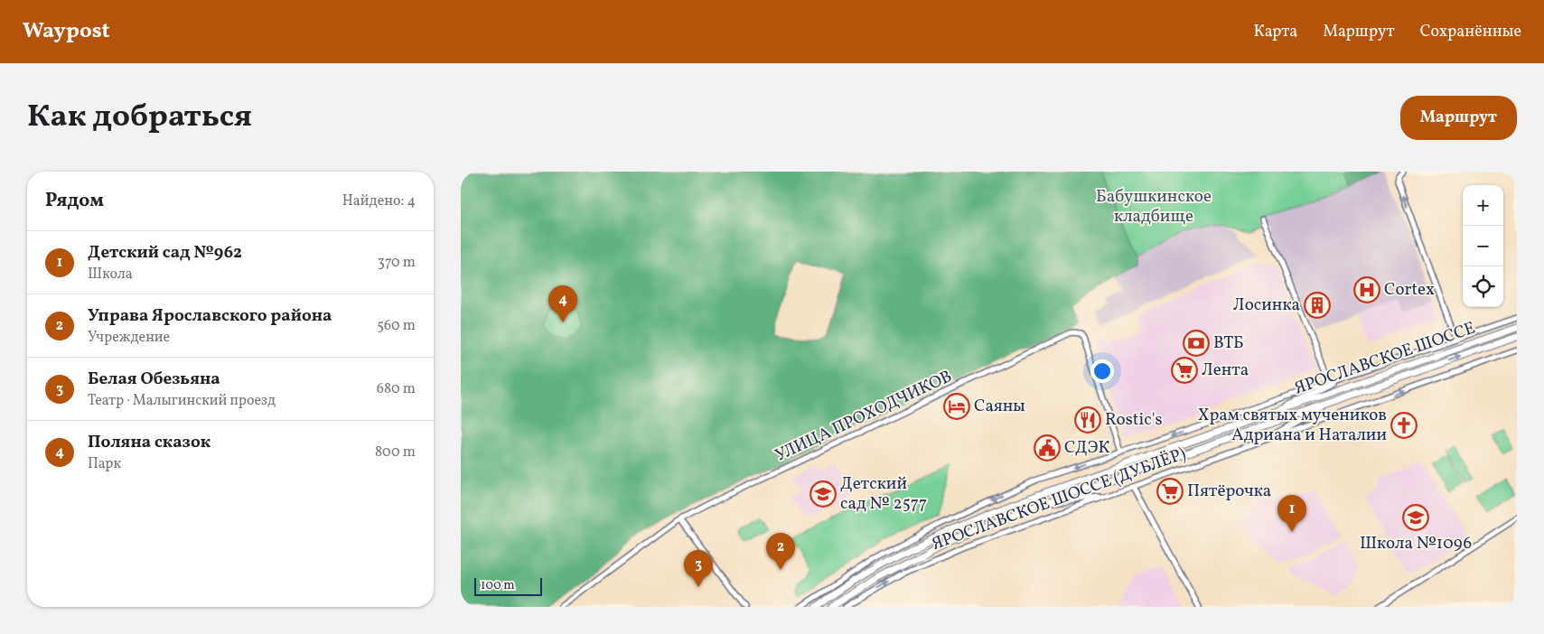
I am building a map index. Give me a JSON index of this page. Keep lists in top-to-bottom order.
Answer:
{
  "streets": {
    "main road": ["ЯРОСЛАВСКОЕ ШОССЕ"],
    "street": ["УЛИЦА ПРОХОДЧИКОВ", "ЯРОСЛАВСКОЕ ШОССЕ (ДУБЛЁР)"]
  },
  "crossings": [
    ["УЛИЦА ПРОХОДЧИКОВ", "ЯРОСЛАВСКОЕ ШОССЕ (ДУБЛЁР)"]
  ],
  "parks": ["Бабушкинское кладбище"],
  "places": {
    "hospital": ["Cortex"],
    "building": ["Лосинка"],
    "bank": ["ВТБ"],
    "supermarket": ["Лента", "Пятёрочка"],
    "hotel": ["Саяны"],
    "restaurant": ["Rostic's"],
    "church": ["Храм святых мучеников Адриана и Наталии"],
    "public building": ["СДЭК"],
    "school or university": ["Детский сад № 2577", "Школа №1096"]
  },
  "scale_bar": "100 m",
  "page": {
    "header": "Waypost",
    "nav": ["Карта", "Маршрут", "Сохранённые"],
    "title": "Как добраться",
    "buttons": "Маршрут",
    "heading": ["Рядом", "Найдено: 4"],
    "map_buttons": ["+", "−"],
    "list": [
      {
        "mark": "1",
        "name": "Детский сад №962",
        "note": "Школа",
        "value": "370 m"
      },
      {
        "mark": "2",
        "name": "Управа Ярославского района",
        "note": "Учреждение",
        "value": "560 m"
      },
      {
        "mark": "3",
        "name": "Белая Обезьяна",
        "note": "Театр · Малыгинский проезд",
        "value": "680 m"
      },
      {
        "mark": "4",
        "name": "Поляна сказок",
        "note": "Парк",
        "value": "800 m"
      }
    ],
    "pins": [
      "4",
      "1",
      "2",
      "3"
    ],
    "scale": "100 m"
  }
}
